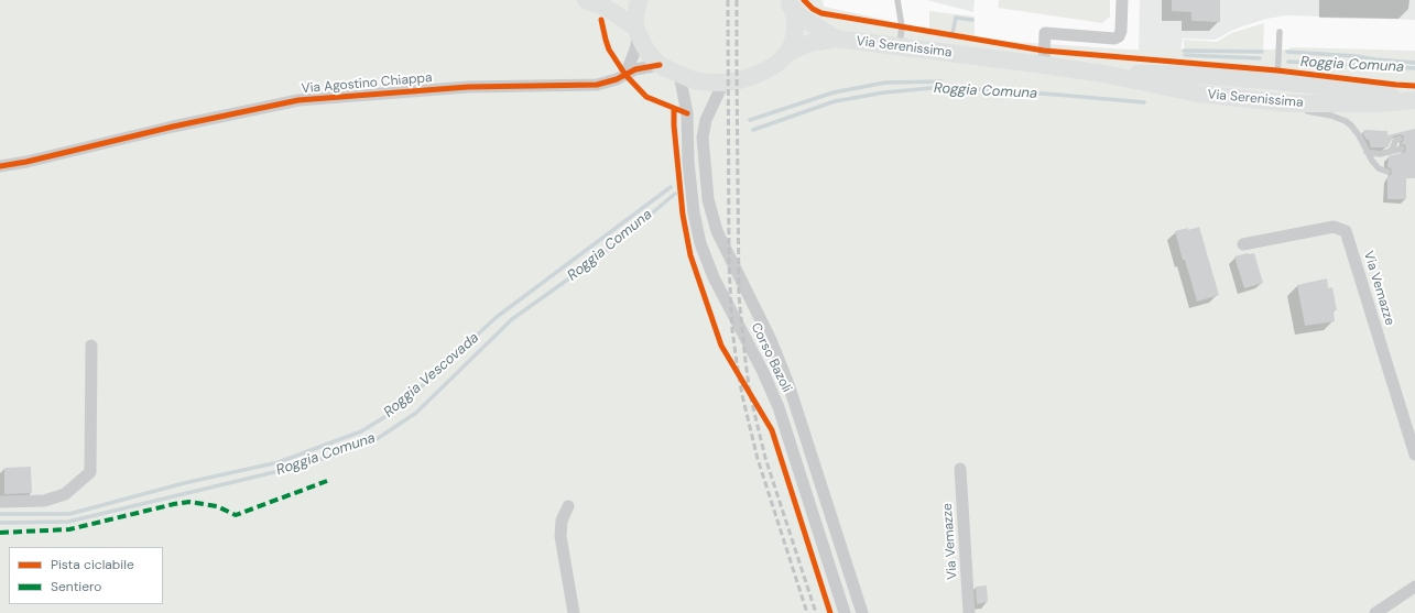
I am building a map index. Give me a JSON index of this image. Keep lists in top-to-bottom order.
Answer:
{
  "streets": {
    "main road": ["Via Serenissima"],
    "street": ["Via Agostino Chiappa", "Via Vemazze", "Corso Bazoli"]
  },
  "crossings": [
    ["Via Serenissima", "Via Agostino Chiappa"],
    ["Via Serenissima", "Corso Bazoli"]
  ],
  "water": ["Roggia Comuna", "Roggia Vescovada"],
  "legend": ["Pista ciclabile", "Sentiero"]
}
